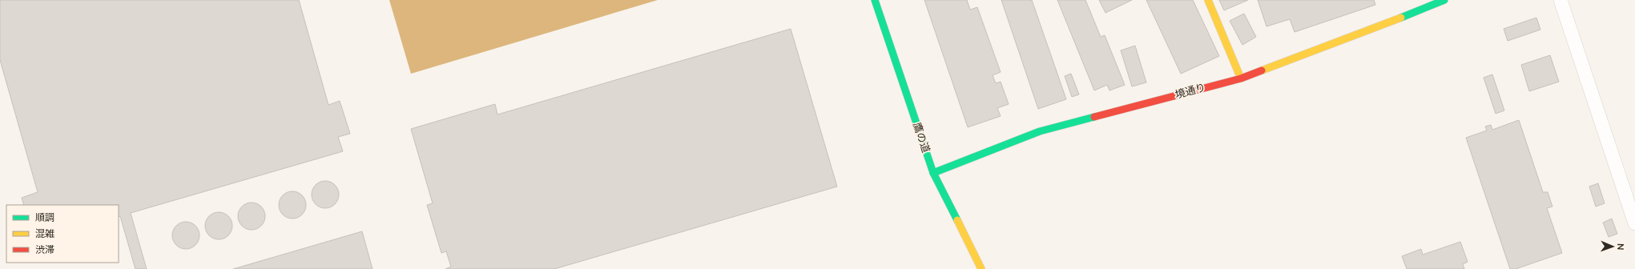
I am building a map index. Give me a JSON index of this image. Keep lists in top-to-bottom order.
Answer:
{
  "streets": {
    "street": ["境通り", "鷹の道"]
  },
  "crossings": [
    ["境通り", "鷹の道"]
  ],
  "legend": ["順調", "混雑", "渋滞"],
  "north": "right"
}
